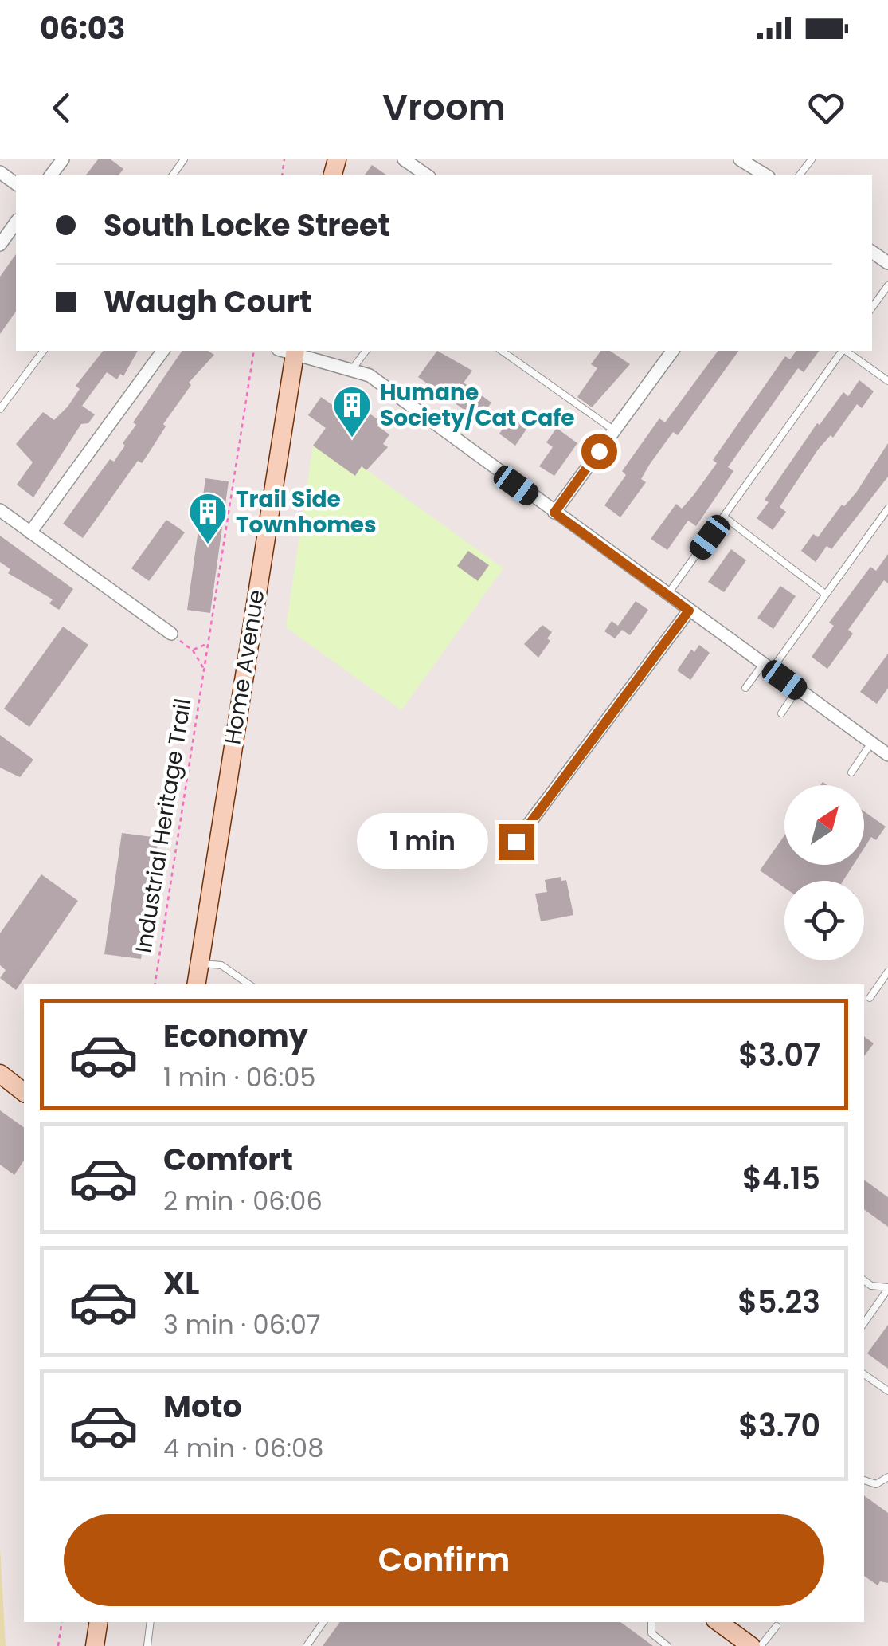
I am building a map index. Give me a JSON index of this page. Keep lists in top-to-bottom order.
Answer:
{
  "streets": {
    "main road": ["Home Avenue"],
    "path": ["Industrial Heritage Trail"]
  },
  "places": {
    "building": ["Humane Society/Cat Cafe", "Trail Side Townhomes"]
  },
  "north": "top right",
  "page": {
    "status": "06:03",
    "header": "Vroom",
    "banner": ["South Locke Street", "Waugh Court"],
    "bubble": "1 min",
    "list": [
      {
        "name": "Economy",
        "note": "1 min · 06:05",
        "value": "$3.07"
      },
      {
        "name": "Comfort",
        "note": "2 min · 06:06",
        "value": "$4.15"
      },
      {
        "name": "XL",
        "note": "3 min · 06:07",
        "value": "$5.23"
      },
      {
        "name": "Moto",
        "note": "4 min · 06:08",
        "value": "$3.70"
      }
    ],
    "buttons": "Confirm"
  }
}
